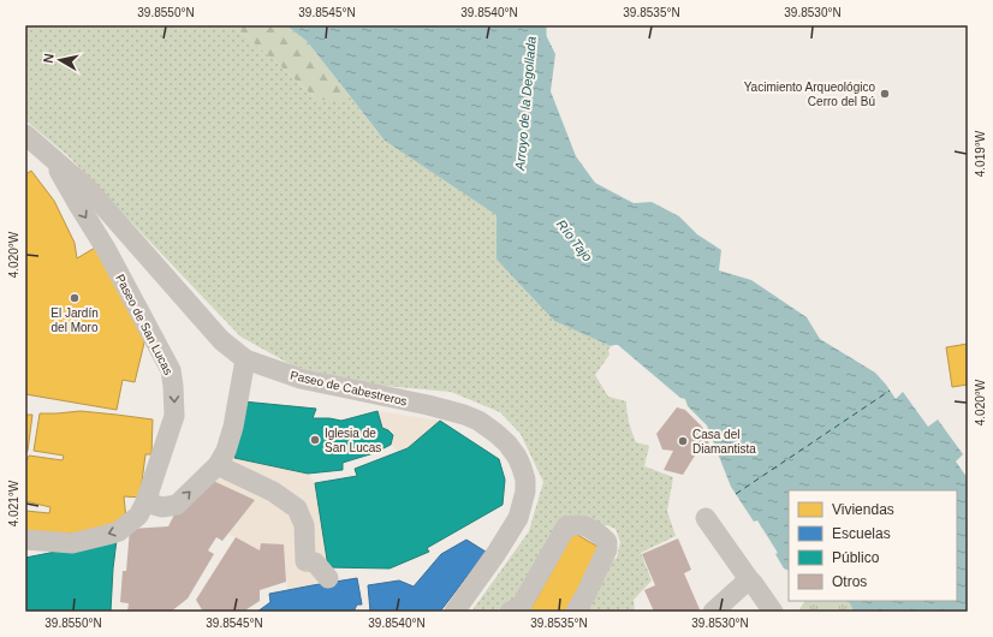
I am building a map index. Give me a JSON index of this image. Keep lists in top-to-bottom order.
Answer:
{
  "streets": {
    "street": ["Paseo de San Lucas", "Paseo de Cabestreros"]
  },
  "crossings": [
    ["Paseo de San Lucas", "Paseo de Cabestreros"]
  ],
  "water": ["Arroyo de la Degollada", "Río Tajo"],
  "places": [
    "Yacimiento Arqueológico Cerro del Bú",
    "El Jardín del Moro",
    "Iglesia de San Lucas",
    "Casa del Diamantista"
  ],
  "legend": [
    "Viviendas",
    "Escuelas",
    "Público",
    "Otros"
  ],
  "north": "left",
  "coordinates": [
    "39.8550°N",
    "39.8545°N",
    "39.8540°N",
    "39.8535°N",
    "39.8530°N",
    "4.019°W",
    "4.020°W",
    "4.021°W"
  ]
}
